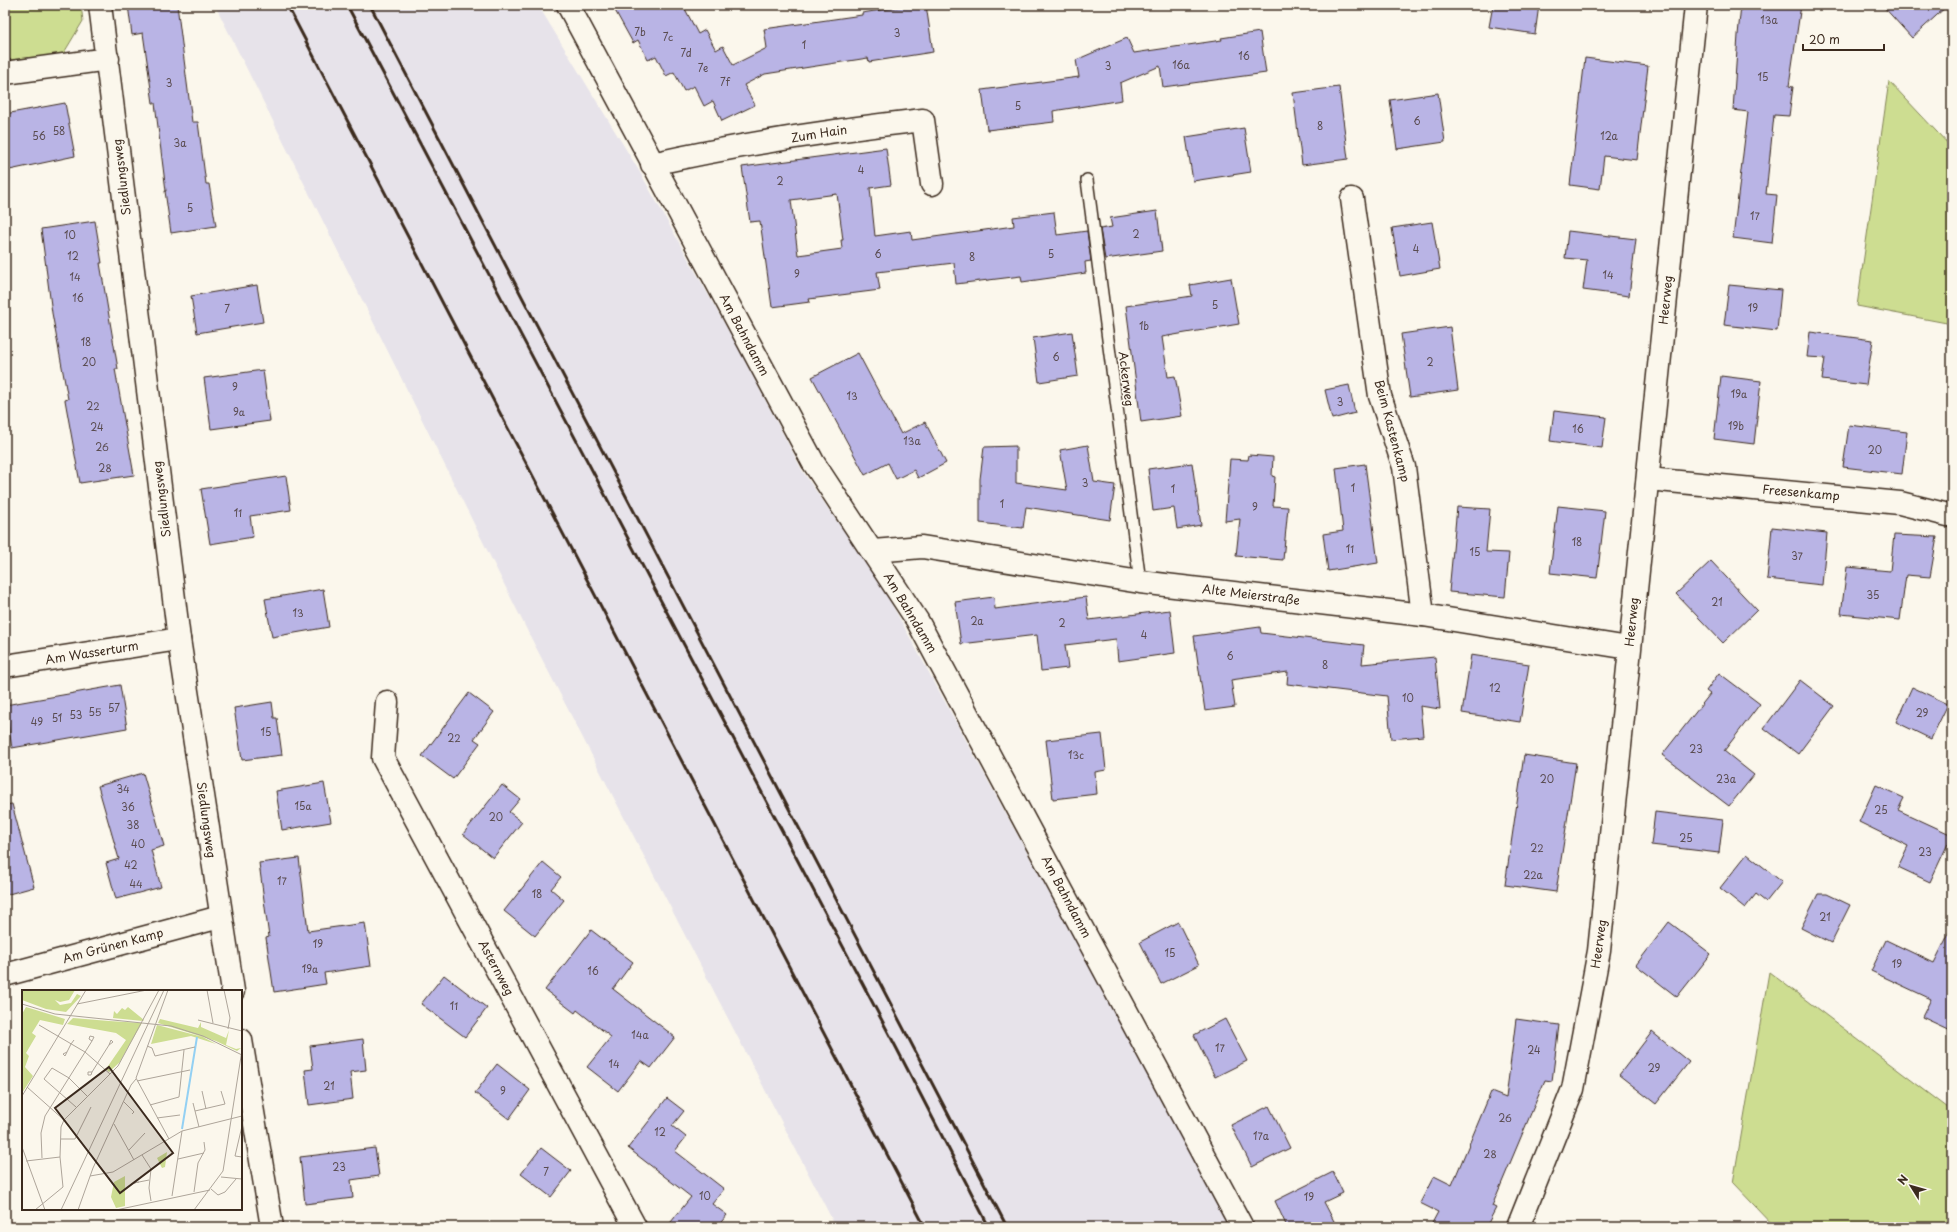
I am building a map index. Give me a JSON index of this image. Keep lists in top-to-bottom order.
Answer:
{
  "streets": {
    "street": [
      "Zum Hain",
      "Siedlungsweg",
      "Heerweg",
      "Am Bahndamm",
      "Beim Kastenkamp",
      "Freesenkamp",
      "Alte Meierstraße",
      "Am Wasserturm",
      "Am Grünen Kamp",
      "Asternweg"
    ],
    "lane": ["Ackerweg"]
  },
  "crossings": [
    ["Zum Hain", "Am Bahndamm"],
    ["Siedlungsweg", "Am Wasserturm"],
    ["Siedlungsweg", "Am Grünen Kamp"],
    ["Heerweg", "Freesenkamp"],
    ["Heerweg", "Alte Meierstraße"],
    ["Am Bahndamm", "Alte Meierstraße"],
    ["Ackerweg", "Alte Meierstraße"],
    ["Beim Kastenkamp", "Alte Meierstraße"]
  ],
  "house_numbers": [
    "13a",
    "7b",
    "3",
    "7c",
    "1",
    "7d",
    "16",
    "16a",
    "3",
    "7e",
    "15",
    "7f",
    "3",
    "5",
    "6",
    "8",
    "58",
    "56",
    "12a",
    "3a",
    "4",
    "2",
    "5",
    "17",
    "2",
    "10",
    "4",
    "6",
    "5",
    "12",
    "8",
    "9",
    "14",
    "14",
    "16",
    "5",
    "19",
    "7",
    "1b",
    "18",
    "6",
    "20",
    "2",
    "9",
    "19a",
    "13",
    "3",
    "22",
    "9a",
    "19b",
    "24",
    "16",
    "13a",
    "26",
    "20",
    "28",
    "3",
    "1",
    "1",
    "1",
    "9",
    "11",
    "18",
    "11",
    "15",
    "37",
    "35",
    "21",
    "13",
    "2a",
    "2",
    "4",
    "6",
    "8",
    "12",
    "10",
    "57",
    "55",
    "29",
    "53",
    "51",
    "49",
    "15",
    "22",
    "23",
    "13c",
    "20",
    "23a",
    "34",
    "15a",
    "36",
    "25",
    "20",
    "38",
    "25",
    "40",
    "22",
    "23",
    "42",
    "22a",
    "17",
    "44",
    "18",
    "21",
    "19",
    "15",
    "19",
    "19a",
    "16",
    "11",
    "14a",
    "17",
    "24",
    "14",
    "29",
    "21",
    "9",
    "26",
    "12",
    "17a",
    "28",
    "23",
    "7",
    "10",
    "19"
  ],
  "scale_bar": "20 m",
  "north": "top left"
}
